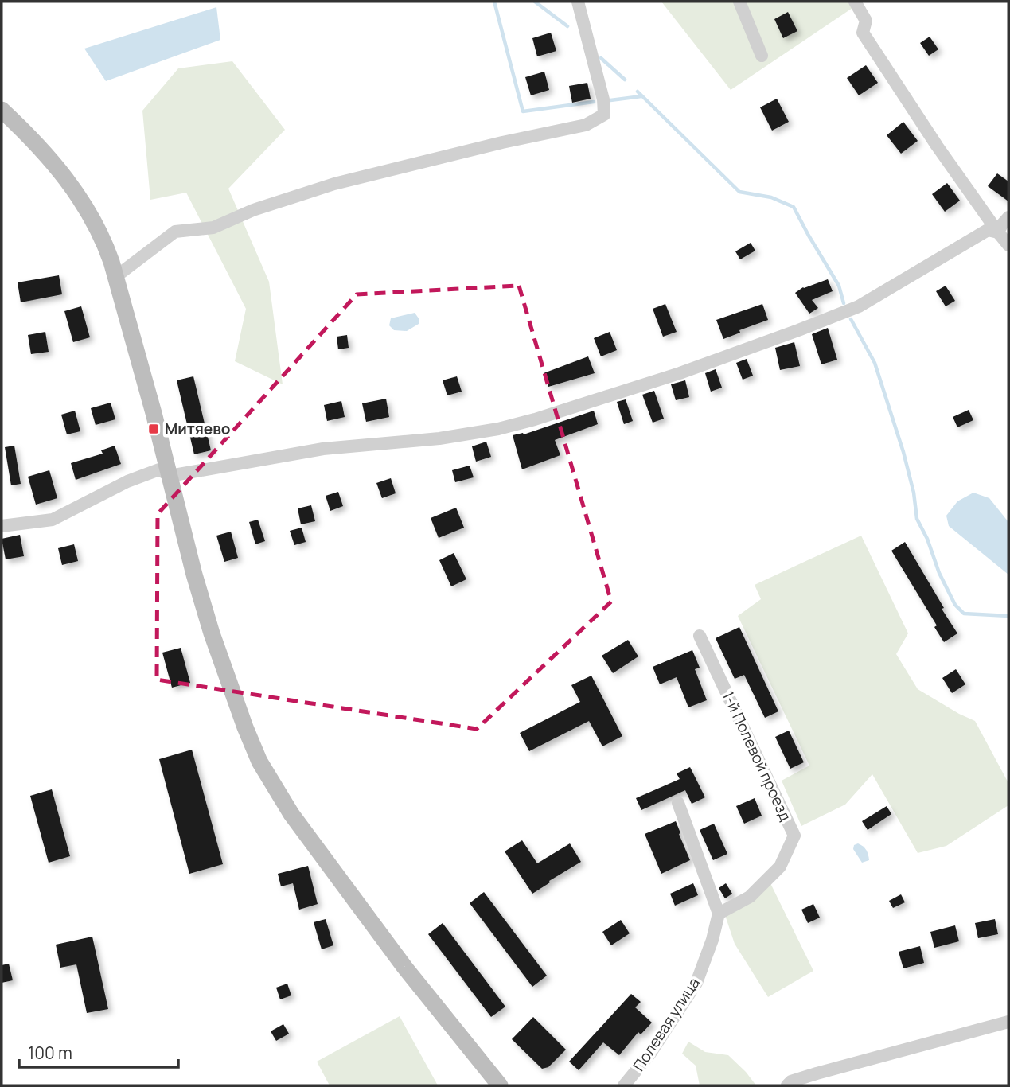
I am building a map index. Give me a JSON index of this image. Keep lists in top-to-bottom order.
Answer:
{
  "streets": {
    "street": ["1-й Полевой проезд", "Полевая улица"]
  },
  "crossings": [
    ["1-й Полевой проезд", "Полевая улица"]
  ],
  "places": {
    "transit": ["Митяево"]
  },
  "scale_bar": "100 m"
}
